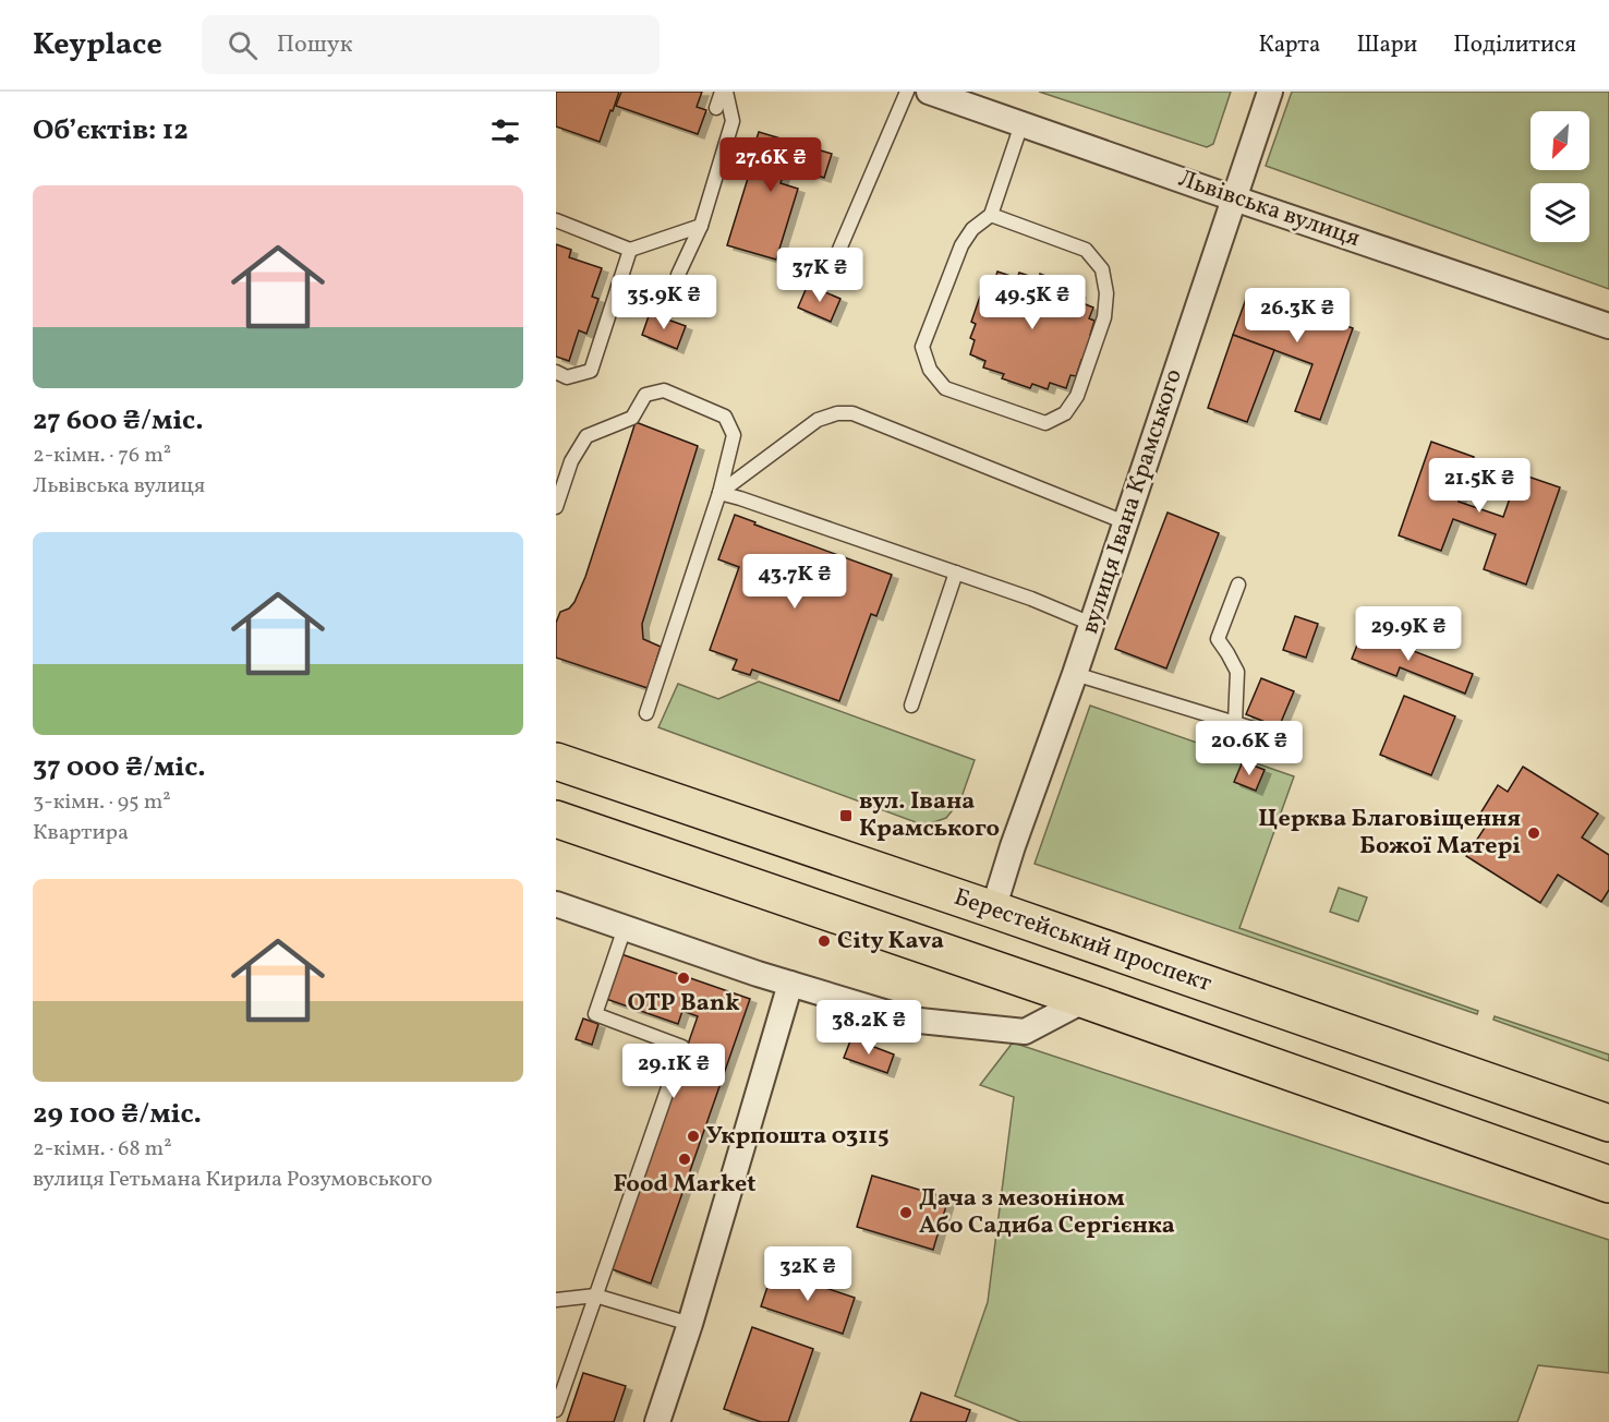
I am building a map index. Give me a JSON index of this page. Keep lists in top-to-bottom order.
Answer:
{
  "streets": {
    "main road": ["Берестейський проспект"],
    "street": ["Львівська вулиця", "вулиця Івана Крамського"]
  },
  "crossings": [
    ["Львівська вулиця", "вулиця Івана Крамського"],
    ["вулиця Івана Крамського", "Берестейський проспект"]
  ],
  "places": {
    "transit": ["вул. Івана Крамського"],
    "other": [
      "Церква Благовіщення Божої Матері",
      "City Kava",
      "OTP Bank",
      "Укрпошта 03115",
      "Food Market",
      "Дача з мезоніном Або Садиба Сергієнка"
    ]
  },
  "north": "bottom left",
  "page": {
    "header": "Keyplace",
    "search": "Пошук",
    "nav": ["Карта", "Шари", "Поділитися"],
    "heading": "Об’єктів: 12",
    "price": [
      "27.6K ₴",
      "37K ₴",
      "35.9K ₴",
      "49.5K ₴",
      "26.3K ₴",
      "21.5K ₴",
      "43.7K ₴",
      "29.9K ₴",
      "20.6K ₴",
      "38.2K ₴",
      "29.1K ₴",
      "32K ₴"
    ],
    "list": [
      {
        "name": "27 600 ₴/міс.",
        "note": "2-кімн. · 76 m² · Львівська вулиця"
      },
      {
        "name": "37 000 ₴/міс.",
        "note": "3-кімн. · 95 m² · Квартира"
      },
      {
        "name": "29 100 ₴/міс.",
        "note": "2-кімн. · 68 m² · вулиця Гетьмана Кирила Розумовського"
      }
    ]
  }
}
